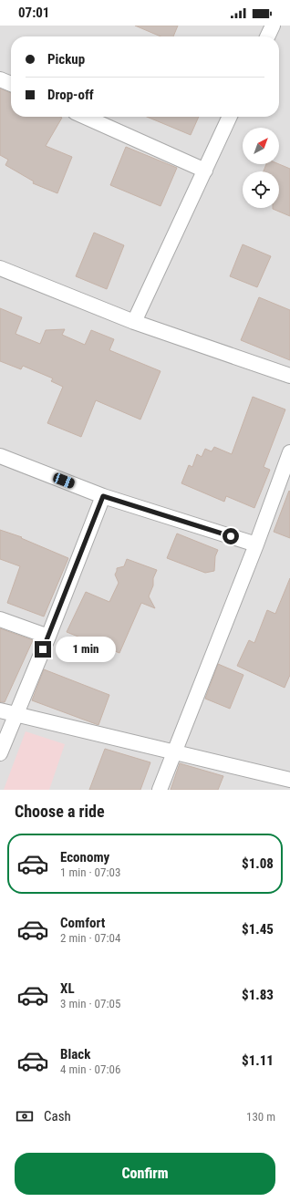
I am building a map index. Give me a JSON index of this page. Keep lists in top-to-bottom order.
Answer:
{
  "north": "top right",
  "page": {
    "status": "07:01",
    "banner": ["Pickup", "Drop-off"],
    "bubble": "1 min",
    "heading": "Choose a ride",
    "list": [
      {
        "name": "Economy",
        "note": "1 min · 07:03",
        "value": "$1.08"
      },
      {
        "name": "Comfort",
        "note": "2 min · 07:04",
        "value": "$1.45"
      },
      {
        "name": "XL",
        "note": "3 min · 07:05",
        "value": "$1.83"
      },
      {
        "name": "Black",
        "note": "4 min · 07:06",
        "value": "$1.11"
      }
    ],
    "pay": ["Cash", "130 m"],
    "buttons": "Confirm"
  }
}
